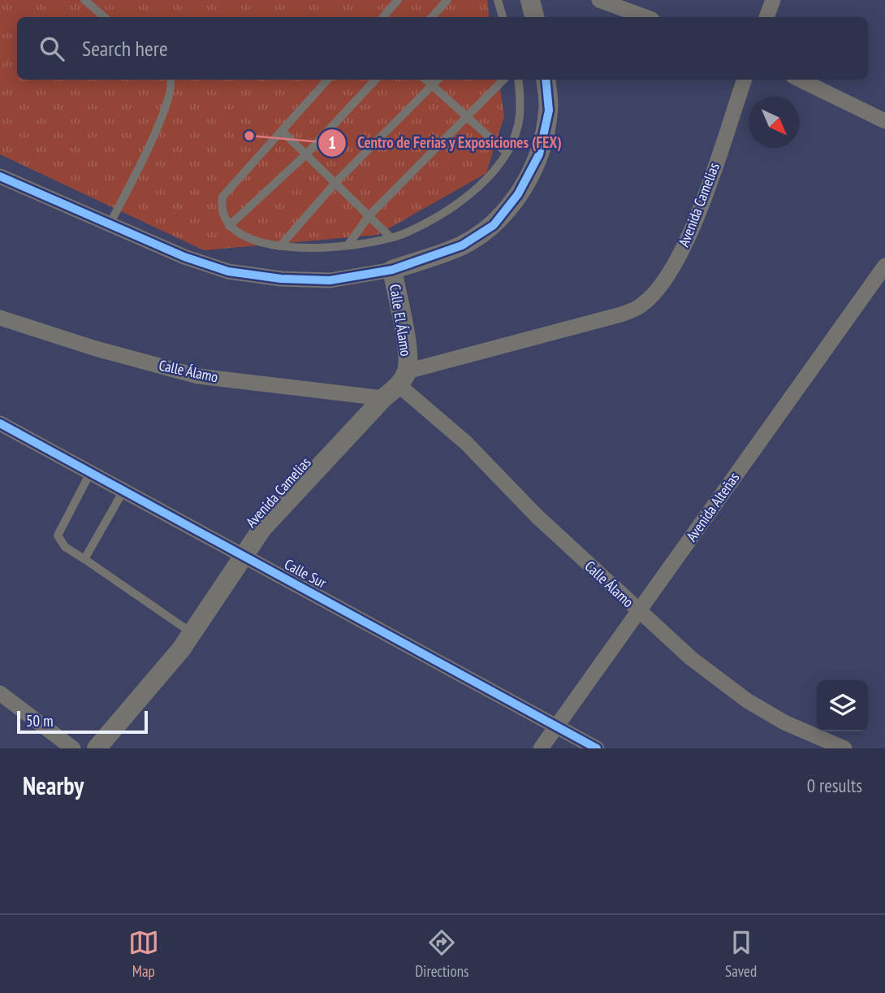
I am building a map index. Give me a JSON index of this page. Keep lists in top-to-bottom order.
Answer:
{
  "streets": {
    "street": [
      "Avenida Camelias",
      "Calle El Álamo",
      "Calle Álamo",
      "Avenida Alteñas",
      "Calle Sur"
    ]
  },
  "crossings": [
    ["Avenida Camelias", "Calle El Álamo"],
    ["Avenida Camelias", "Calle Álamo"],
    ["Avenida Camelias", "Calle Sur"],
    ["Calle El Álamo", "Calle Álamo"],
    ["Calle Álamo", "Avenida Alteñas"],
    ["Avenida Alteñas", "Calle Sur"]
  ],
  "places": ["Centro de Ferias y Exposiciones (FEX)"],
  "scale_bar": "50 m",
  "north": "bottom right",
  "page": {
    "search": "Search here",
    "scale": "50 m",
    "heading": ["Nearby", "0 results"],
    "nav": ["Map", "Directions", "Saved"]
  }
}
